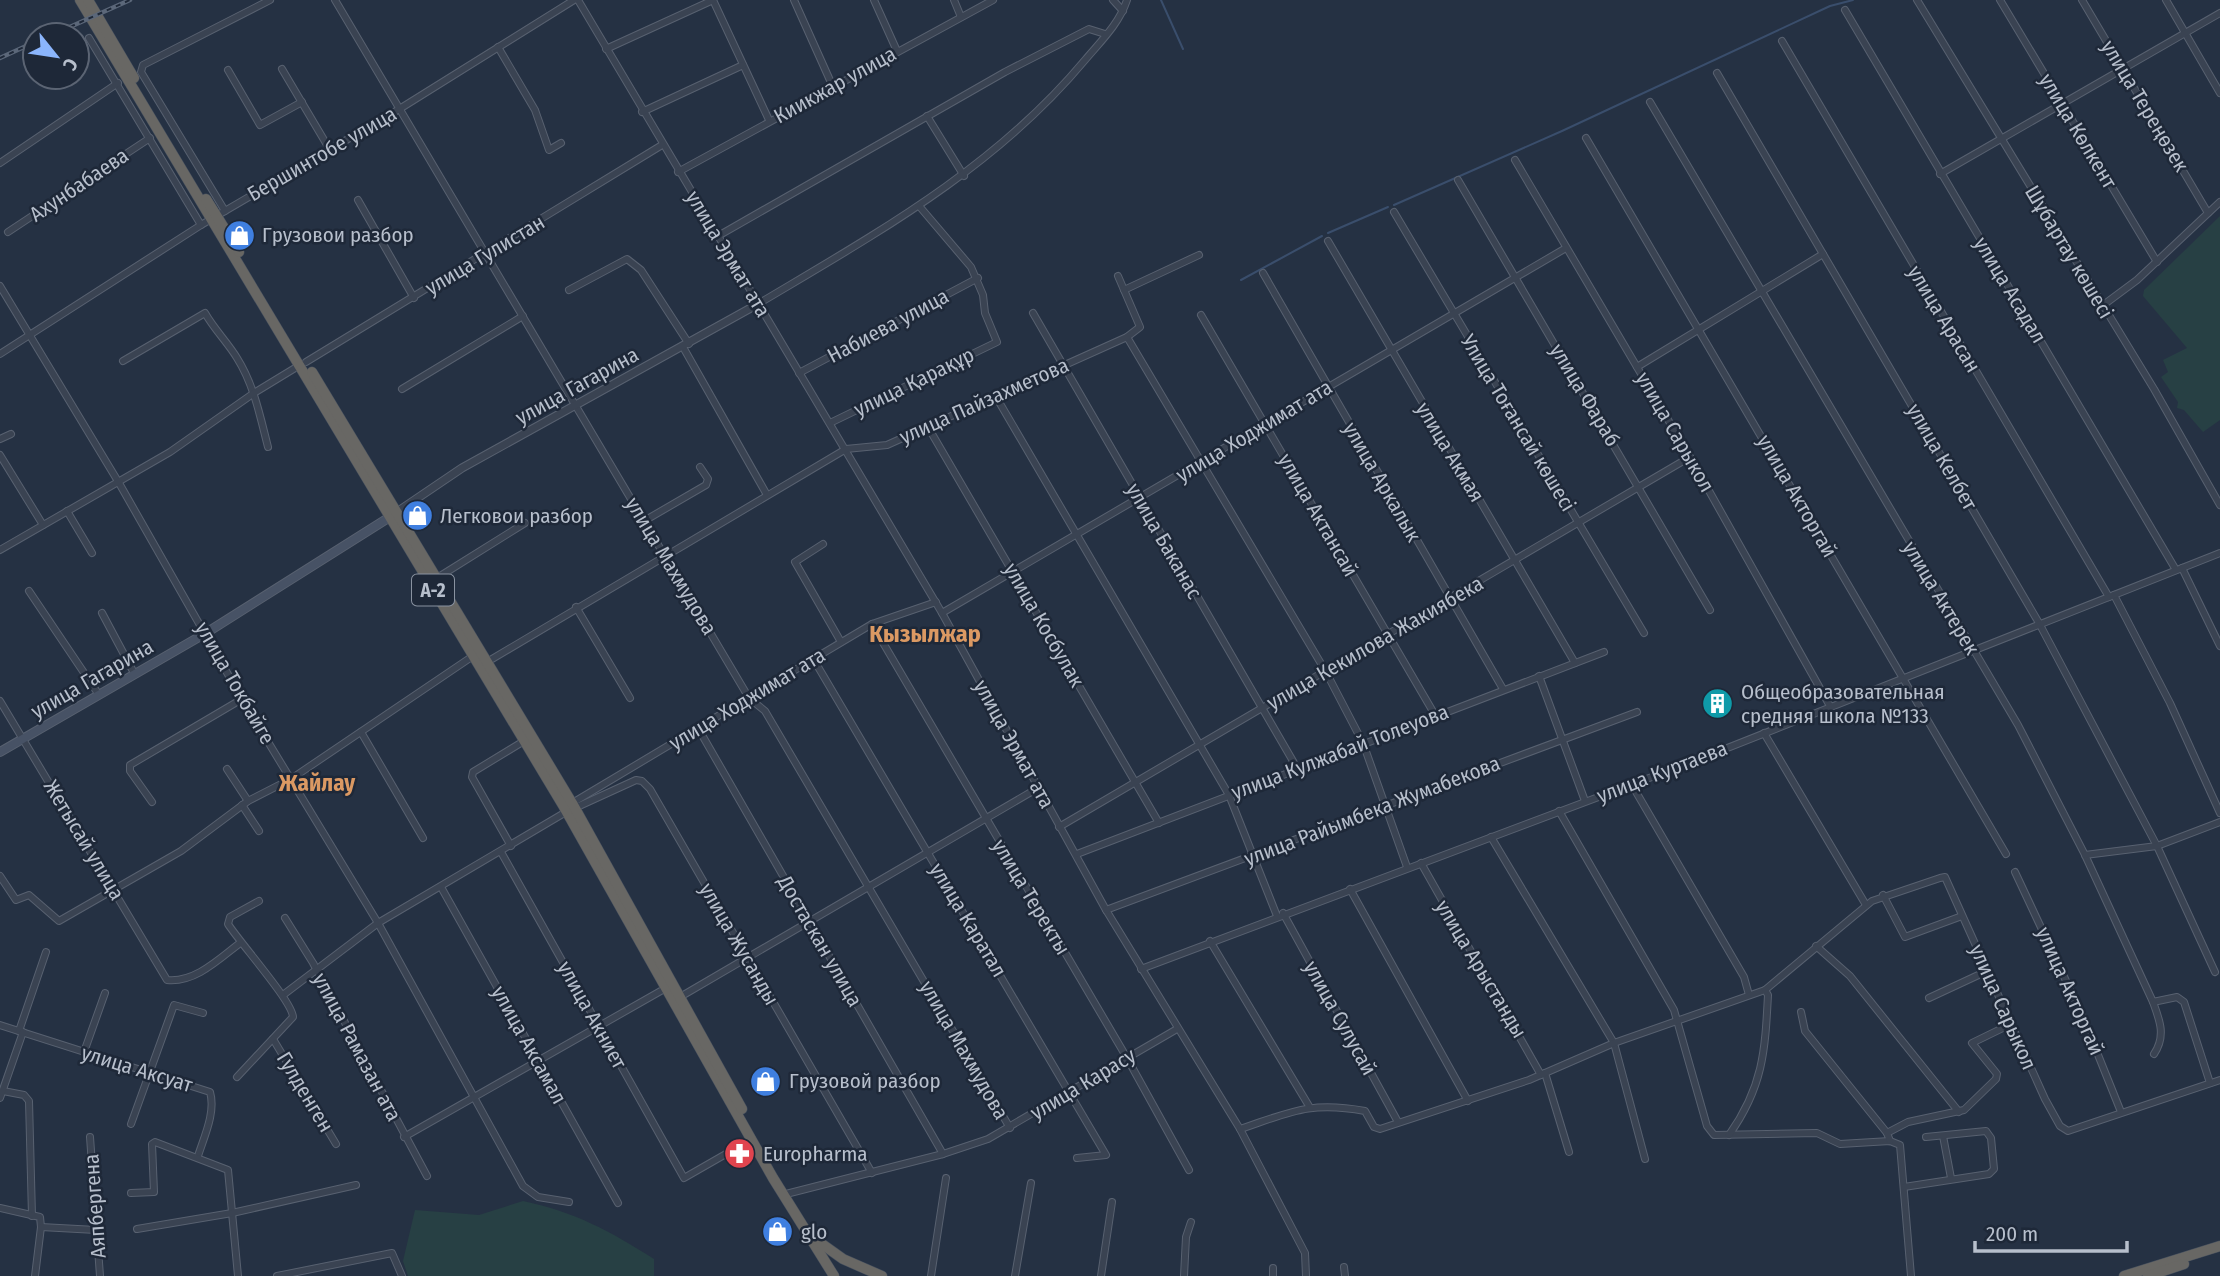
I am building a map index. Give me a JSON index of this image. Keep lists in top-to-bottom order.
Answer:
{
  "streets": {
    "highway": ["A-2"],
    "main road": ["улица Гагарина"],
    "street": [
      "Киикжар улица",
      "улица Тереңөзек",
      "улица Көлкент",
      "Бершинтобе улица",
      "Ахунбабаева",
      "Шұбартау көшесі",
      "улица Эрмат ата",
      "улица Гулистан",
      "улица Асадал",
      "улица Арасан",
      "Набиева улица",
      "улица Қарақұр",
      "улица Фараб",
      "улица Пайзахметова",
      "Улица Тоғансай көшесі",
      "улица Ходжимат ата",
      "улица Сарыкол",
      "улица Акмая",
      "улица Келбет",
      "улица Аркалык",
      "улица Акторгай",
      "улица Актансай",
      "улица Баканас",
      "улица Махмудова",
      "улица Актерек",
      "улица Косбулак",
      "улица Кекилова Жакиябека",
      "улица Токбайге",
      "улица Кулжабай Толеуова",
      "улица Куртаева",
      "улица Райымбека Жумабекова",
      "Жетысай улица",
      "улица Теректы",
      "улица Каратал",
      "Достаскан улица",
      "улица Жусанды",
      "улица Арыстанды",
      "улица Акниет",
      "улица Сулусай",
      "улица Аксамал",
      "улица Рамазан ата",
      "улица Аксуат",
      "улица Карасу",
      "Гулденген",
      "Аяпбергена"
    ]
  },
  "crossings": [
    ["Киикжар улица", "улица Эрмат ата"],
    ["Бершинтобе улица", "улица Эрмат ата"],
    ["Бершинтобе улица", "улица Махмудова"],
    ["Бершинтобе улица", "A-2"],
    ["Бершинтобе улица", "улица Токбайге"],
    ["улица Эрмат ата", "улица Гулистан"],
    ["улица Эрмат ата", "Набиева улица"],
    ["улица Эрмат ата", "улица Қарақұр"],
    ["улица Эрмат ата", "улица Гагарина"],
    ["улица Эрмат ата", "улица Пайзахметова"],
    ["улица Эрмат ата", "улица Ходжимат ата"],
    ["улица Эрмат ата", "улица Кекилова Жакиябека"],
    ["улица Эрмат ата", "улица Кулжабай Толеуова"],
    ["улица Эрмат ата", "улица Куртаева"],
    ["улица Эрмат ата", "улица Райымбека Жумабекова"],
    ["улица Эрмат ата", "улица Карасу"],
    ["улица Гулистан", "улица Махмудова"],
    ["улица Гулистан", "A-2"],
    ["улица Гулистан", "улица Токбайге"],
    ["улица Асадал", "улица Куртаева"],
    ["улица Арасан", "улица Куртаева"],
    ["Набиева улица", "улица Қарақұр"],
    ["улица Гагарина", "улица Махмудова"],
    ["улица Гагарина", "A-2"],
    ["улица Гагарина", "улица Токбайге"],
    ["улица Гагарина", "Жетысай улица"],
    ["улица Фараб", "улица Ходжимат ата"],
    ["улица Фараб", "улица Кекилова Жакиябека"],
    ["улица Пайзахметова", "улица Баканас"],
    ["улица Пайзахметова", "улица Махмудова"],
    ["улица Пайзахметова", "A-2"],
    ["улица Пайзахметова", "улица Косбулак"],
    ["улица Пайзахметова", "улица Сулусай"],
    ["Улица Тоғансай көшесі", "улица Ходжимат ата"],
    ["Улица Тоғансай көшесі", "улица Кекилова Жакиябека"],
    ["улица Ходжимат ата", "улица Сарыкол"],
    ["улица Ходжимат ата", "улица Акмая"],
    ["улица Ходжимат ата", "улица Аркалык"],
    ["улица Ходжимат ата", "улица Актансай"],
    ["улица Ходжимат ата", "улица Баканас"],
    ["улица Ходжимат ата", "улица Махмудова"],
    ["улица Ходжимат ата", "A-2"],
    ["улица Ходжимат ата", "улица Косбулак"],
    ["улица Ходжимат ата", "улица Токбайге"],
    ["улица Ходжимат ата", "улица Теректы"],
    ["улица Ходжимат ата", "улица Каратал"],
    ["улица Ходжимат ата", "Достаскан улица"],
    ["улица Ходжимат ата", "улица Жусанды"],
    ["улица Ходжимат ата", "улица Акниет"],
    ["улица Ходжимат ата", "улица Сулусай"],
    ["улица Ходжимат ата", "улица Аксамал"],
    ["улица Ходжимат ата", "улица Рамазан ата"],
    ["улица Сарыкол", "улица Акторгай"],
    ["улица Сарыкол", "улица Кекилова Жакиябека"],
    ["улица Сарыкол", "улица Куртаева"],
    ["улица Акмая", "улица Кекилова Жакиябека"],
    ["улица Акмая", "улица Кулжабай Толеуова"],
    ["улица Келбет", "улица Куртаева"],
    ["улица Аркалык", "улица Кекилова Жакиябека"],
    ["улица Аркалык", "улица Кулжабай Толеуова"],
    ["улица Акторгай", "улица Куртаева"],
    ["улица Актансай", "улица Кекилова Жакиябека"],
    ["улица Актансай", "улица Кулжабай Толеуова"],
    ["улица Баканас", "улица Кекилова Жакиябека"],
    ["улица Баканас", "улица Кулжабай Толеуова"],
    ["улица Махмудова", "улица Карасу"],
    ["A-2", "улица Жусанды"],
    ["A-2", "улица Акниет"],
    ["A-2", "улица Карасу"],
    ["улица Актерек", "улица Куртаева"],
    ["улица Косбулак", "улица Кекилова Жакиябека"],
    ["улица Косбулак", "улица Кулжабай Толеуова"],
    ["улица Кекилова Жакиябека", "улица Сулусай"],
    ["улица Кулжабай Толеуова", "улица Сулусай"],
    ["улица Куртаева", "улица Арыстанды"],
    ["улица Куртаева", "улица Сулусай"],
    ["улица Райымбека Жумабекова", "улица Сулусай"],
    ["улица Теректы", "улица Карасу"],
    ["улица Каратал", "улица Карасу"],
    ["Достаскан улица", "улица Карасу"],
    ["улица Жусанды", "улица Карасу"]
  ],
  "districts": ["Кызылжар", "Жайлау"],
  "places": {
    "shop": [
      "Грузовои разбор",
      "Легковои разбор",
      "Грузовой разбор",
      "glo"
    ],
    "building": ["Общеобразовательная средняя школа №133"],
    "pharmacy": ["Europharma"]
  },
  "scale_bar": "200 m",
  "north": "bottom right"
}
